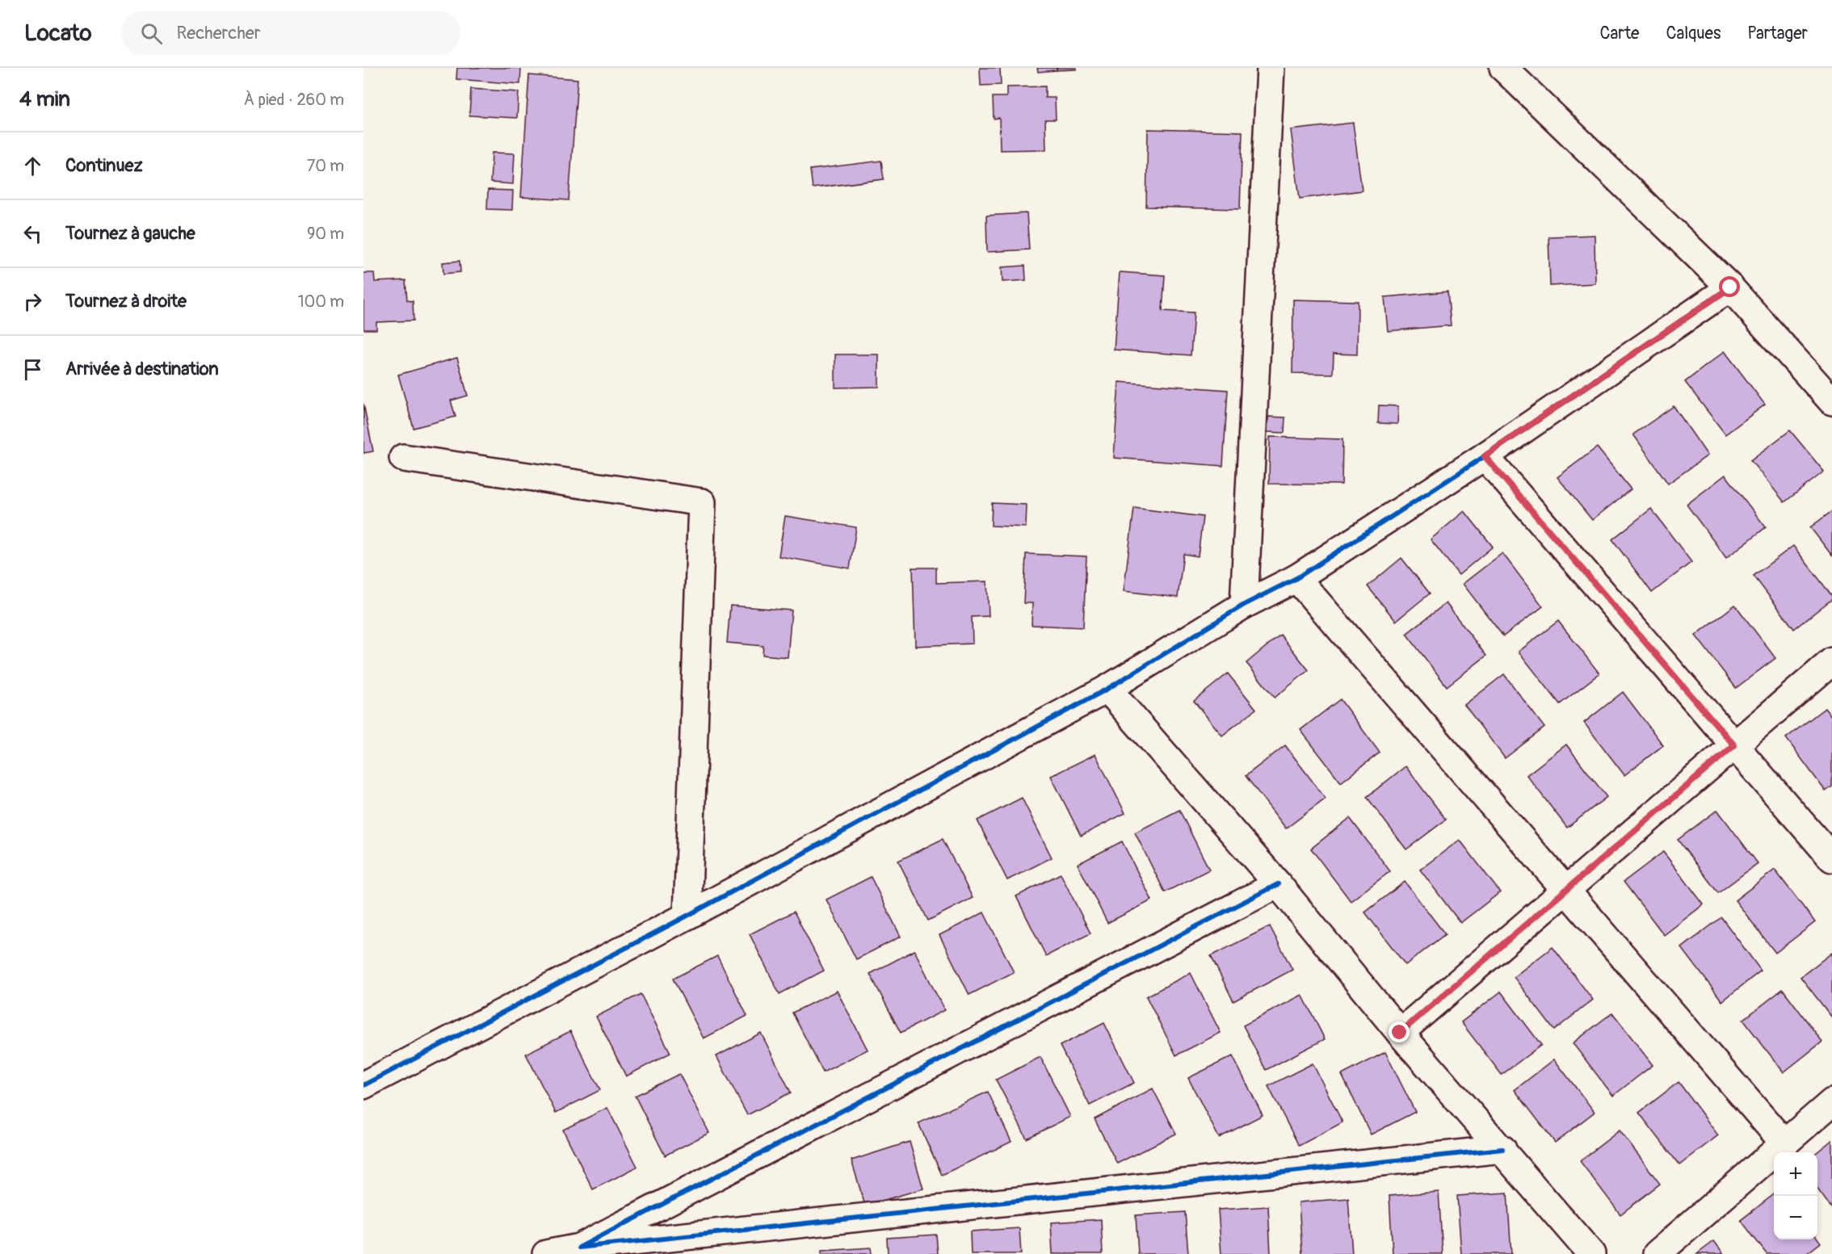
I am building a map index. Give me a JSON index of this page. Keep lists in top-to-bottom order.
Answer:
{
  "page": {
    "header": "Locato",
    "search": "Rechercher",
    "nav": ["Carte", "Calques", "Partager"],
    "heading": ["4 min", "À pied · 260 m"],
    "list": [
      ["Continuez", "70 m"],
      ["Tournez à gauche", "90 m"],
      ["Tournez à droite", "100 m"],
      "Arrivée à destination"
    ],
    "map_buttons": ["+", "−"]
  }
}
